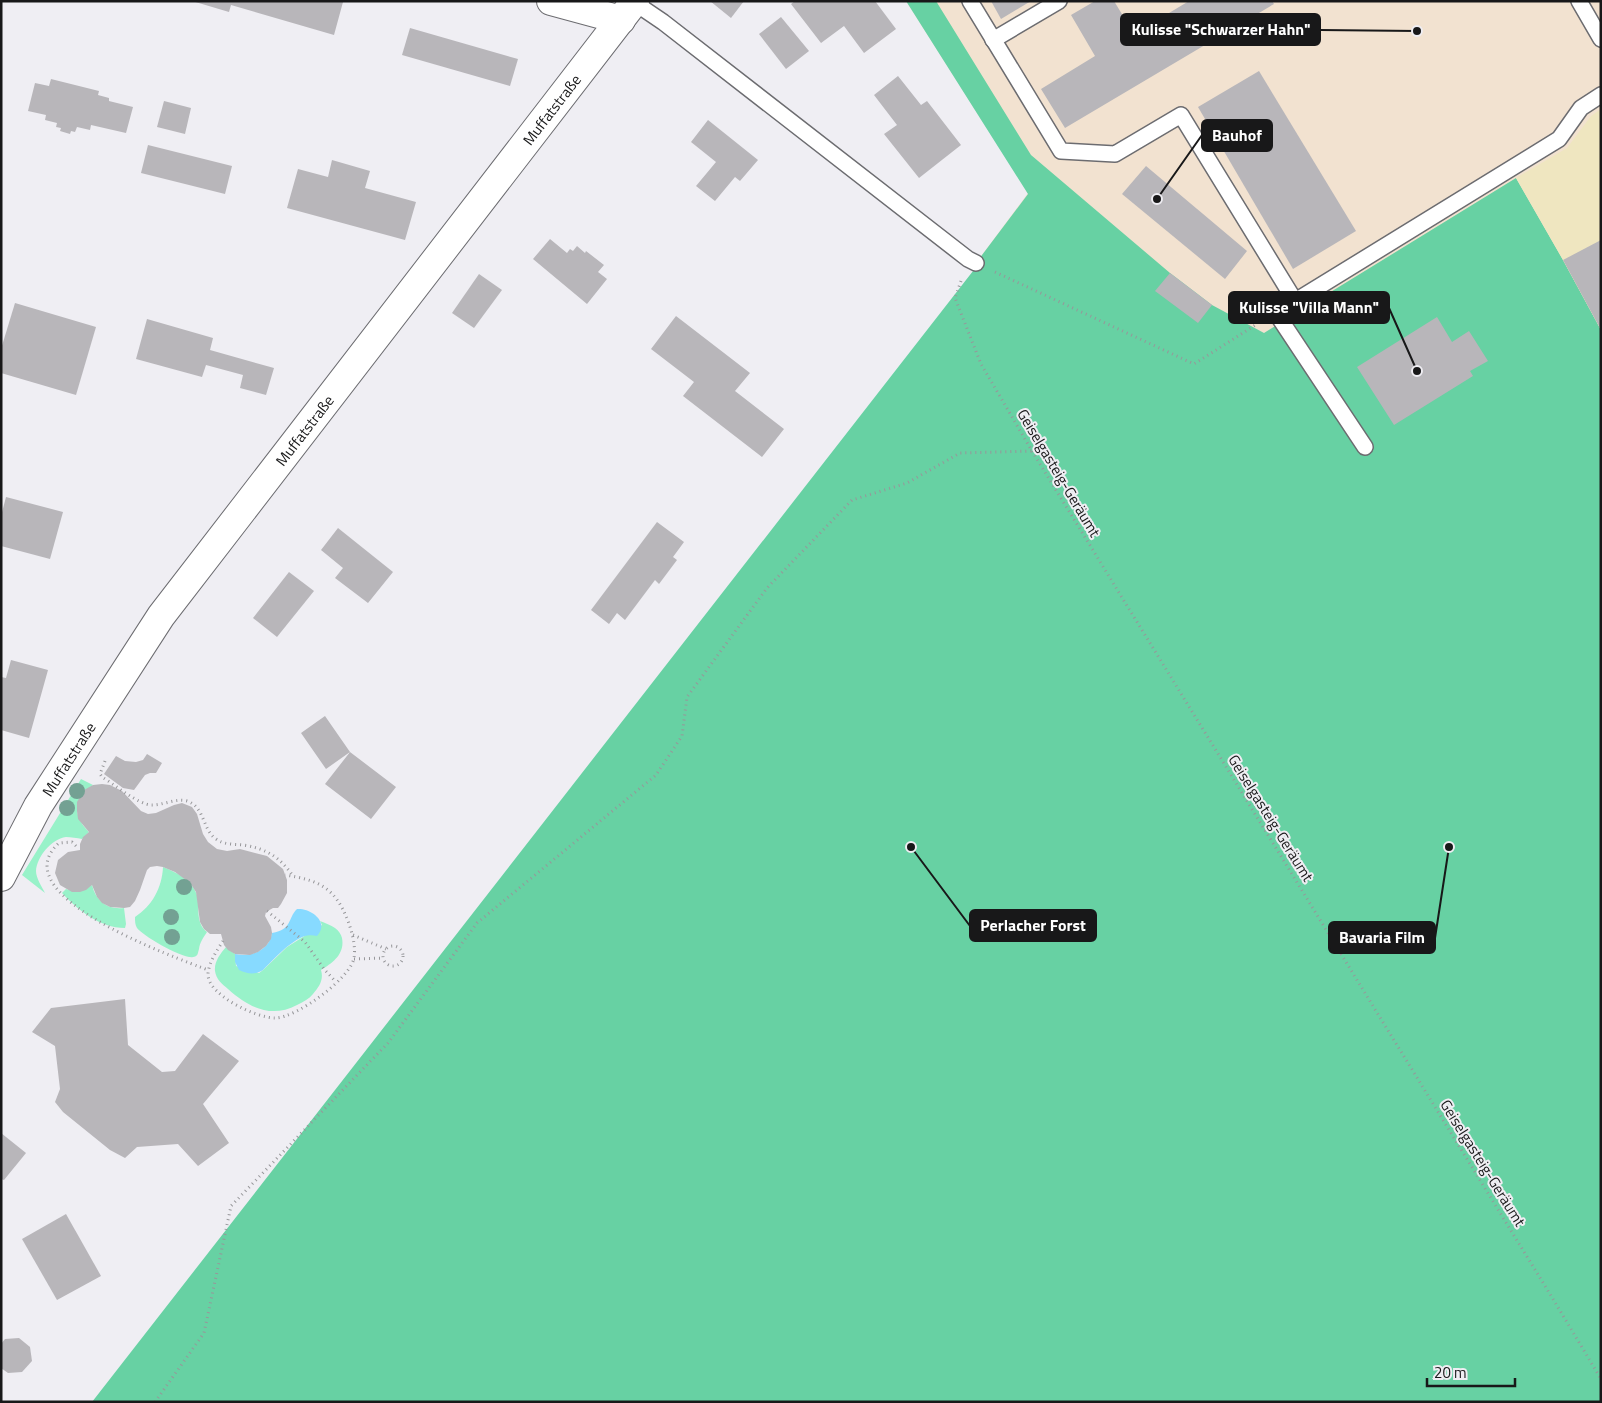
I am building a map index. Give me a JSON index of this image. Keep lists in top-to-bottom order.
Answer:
{
  "streets": {
    "street": ["Muffatstraße"],
    "path": ["Geiselgasteig-Geräumt"]
  },
  "places": [
    "Kulisse \"Schwarzer Hahn\"",
    "Bauhof",
    "Kulisse \"Villa Mann\"",
    "Perlacher Forst",
    "Bavaria Film"
  ],
  "scale_bar": "20 m"
}
